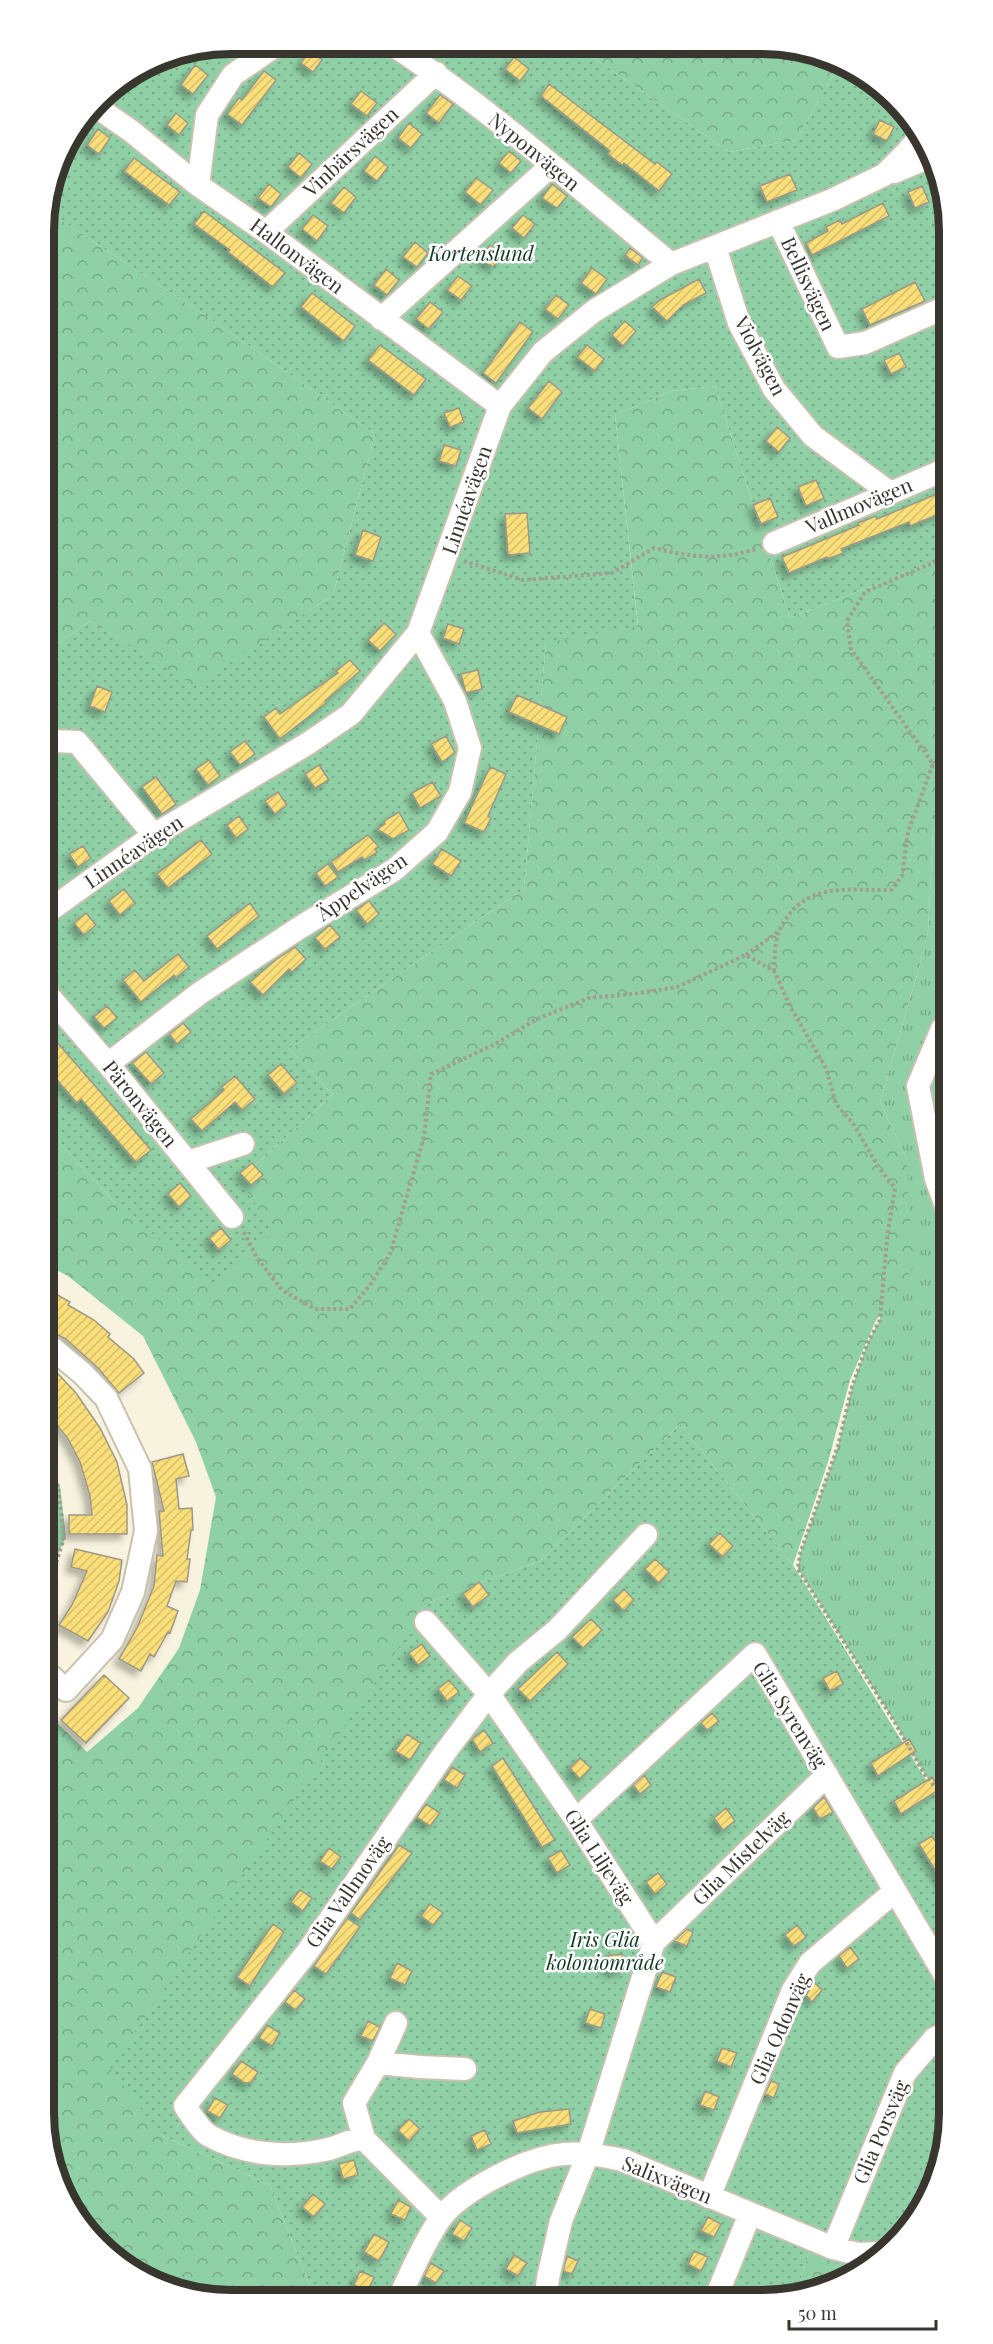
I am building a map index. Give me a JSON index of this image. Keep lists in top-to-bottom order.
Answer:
{
  "streets": {
    "street": [
      "Vinbärsvägen",
      "Nyponvägen",
      "Hallonvägen",
      "Bellisvägen",
      "Violvägen",
      "Linnéavägen",
      "Vallmovägen",
      "Äppelvägen",
      "Päronvägen",
      "Glia Syrenväg",
      "Glia Liljeväg",
      "Glia Mistelväg",
      "Glia Vallmoväg",
      "Glia Odonväg",
      "Glia Porsväg",
      "Salixvägen"
    ]
  },
  "crossings": [
    ["Vinbärsvägen", "Nyponvägen"],
    ["Vinbärsvägen", "Hallonvägen"],
    ["Nyponvägen", "Linnéavägen"],
    ["Hallonvägen", "Linnéavägen"],
    ["Bellisvägen", "Linnéavägen"],
    ["Violvägen", "Linnéavägen"],
    ["Violvägen", "Vallmovägen"],
    ["Linnéavägen", "Äppelvägen"],
    ["Äppelvägen", "Päronvägen"],
    ["Glia Syrenväg", "Glia Liljeväg"],
    ["Glia Syrenväg", "Glia Mistelväg"],
    ["Glia Syrenväg", "Glia Odonväg"],
    ["Glia Liljeväg", "Glia Mistelväg"],
    ["Glia Liljeväg", "Glia Vallmoväg"],
    ["Glia Odonväg", "Salixvägen"],
    ["Glia Porsväg", "Salixvägen"]
  ],
  "parks": ["Kortenslund", "Iris Glia koloniområde"],
  "scale_bar": "50 m"
}
